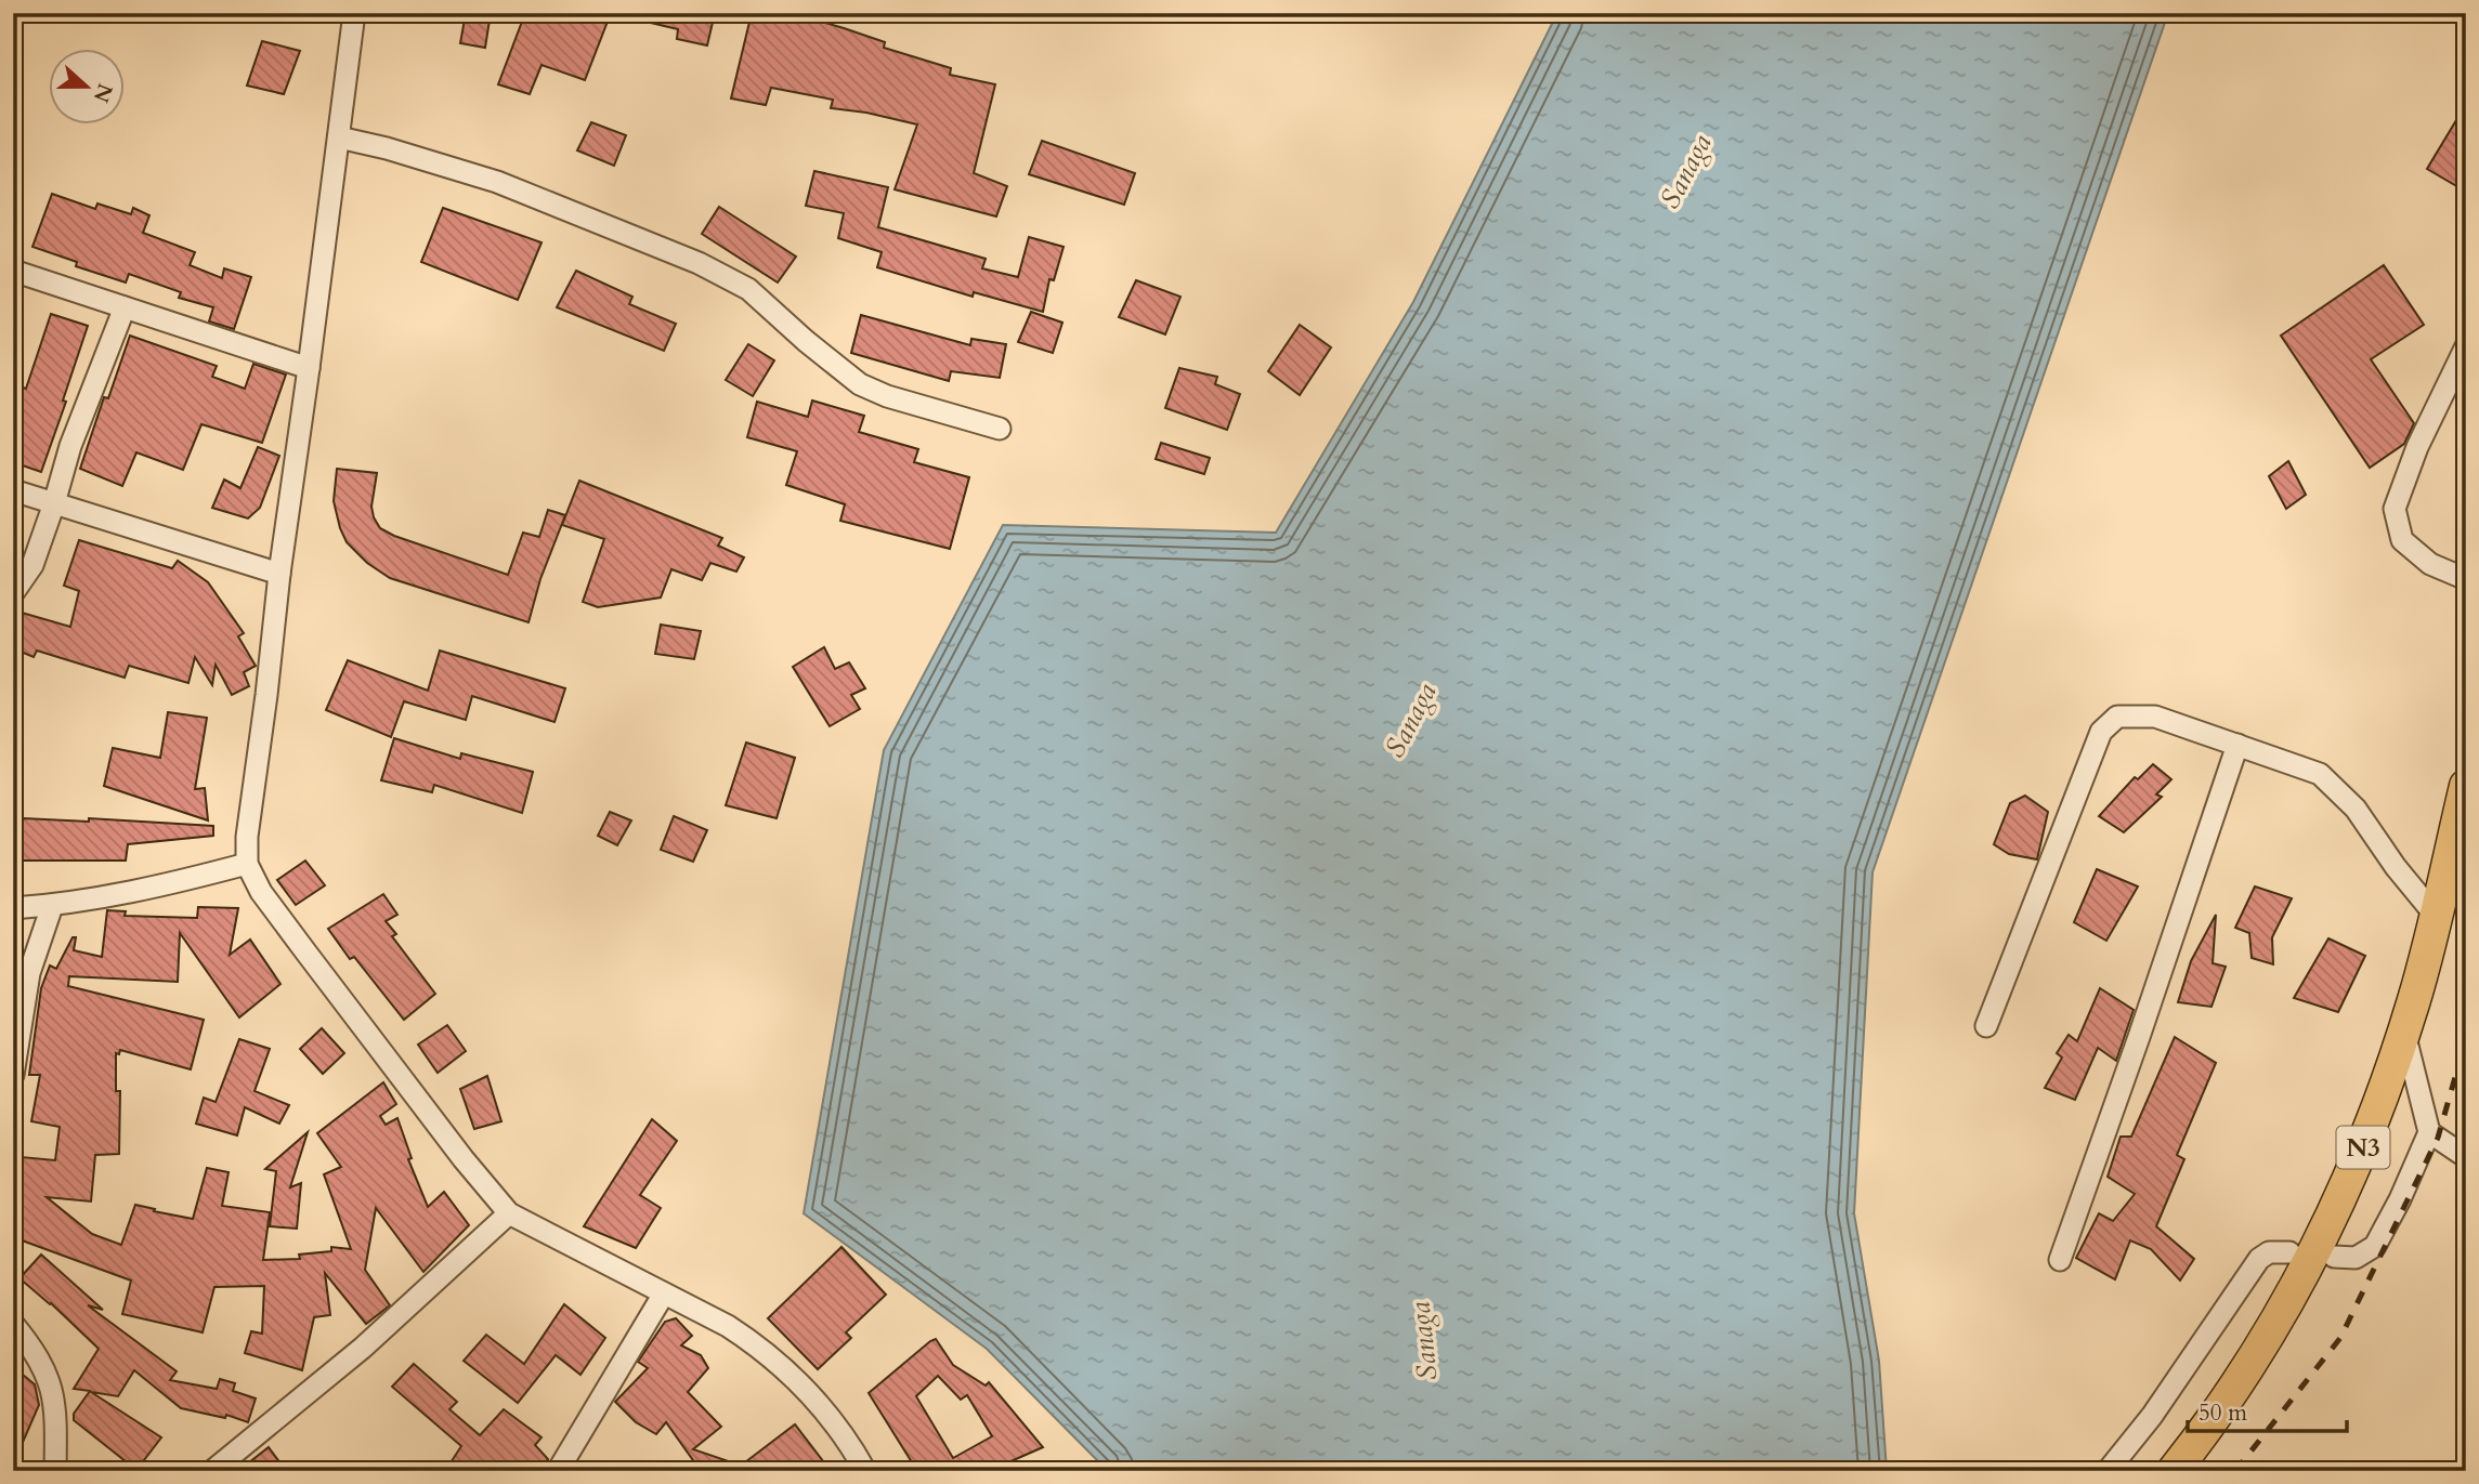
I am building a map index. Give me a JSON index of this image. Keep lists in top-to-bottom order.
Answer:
{
  "streets": {
    "highway": ["N3"]
  },
  "water": ["Sanaga"],
  "scale_bar": "50 m",
  "north": "right"
}
